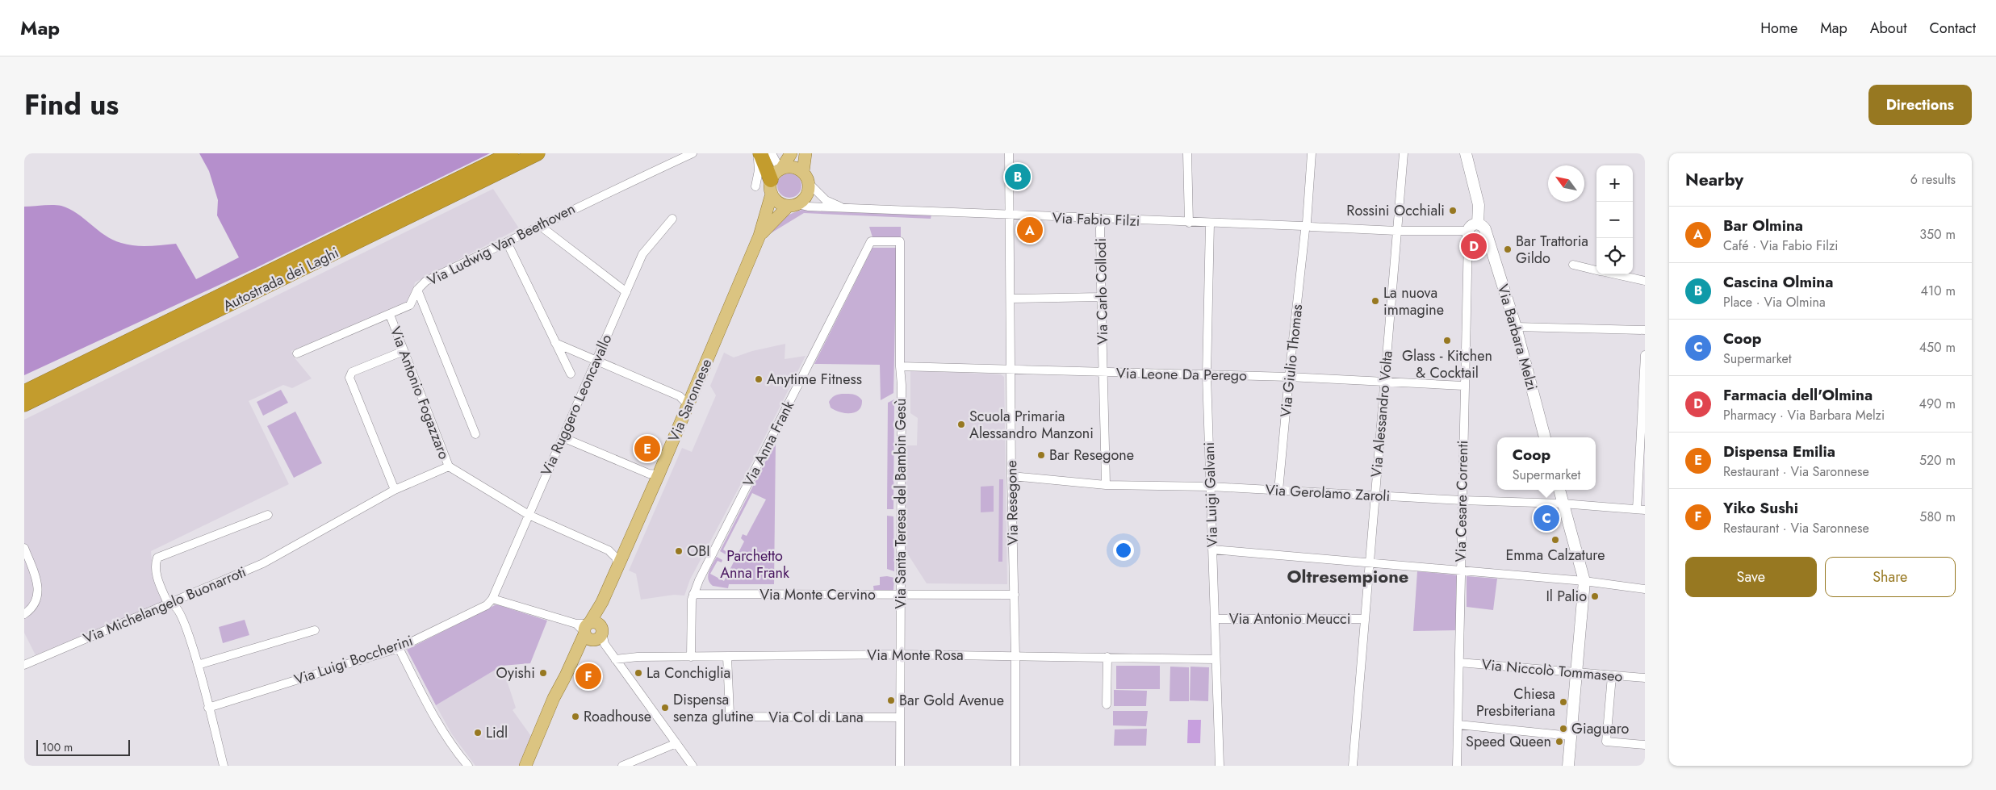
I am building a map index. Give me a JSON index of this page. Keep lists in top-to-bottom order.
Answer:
{
  "streets": {
    "highway": ["Autostrada dei Laghi"],
    "main road": ["Via Saronnese"],
    "street": [
      "Via Fabio Filzi",
      "Via Ludwig Van Beethoven",
      "Via Carlo Collodi",
      "Via Barbara Melzi",
      "Via Giulio Thomas",
      "Via Leone Da Perego",
      "Via Antonio Fogazzaro",
      "Via Ruggero Leoncavallo",
      "Via Alessandro Volta",
      "Via Anna Frank",
      "Via Gerolamo Zaroli",
      "Via Luigi Galvani",
      "Via Cesare Correnti",
      "Via Resegone",
      "Via Santa Teresa del Bambin Gesù",
      "Via Monte Cervino",
      "Via Michelangelo Buonarroti",
      "Via Antonio Meucci",
      "Via Monte Rosa",
      "Via Luigi Boccherini",
      "Via Niccolò Tommaseo",
      "Via Col di Lana"
    ]
  },
  "crossings": [
    ["Via Fabio Filzi", "Via Carlo Collodi"],
    ["Via Fabio Filzi", "Via Barbara Melzi"],
    ["Via Fabio Filzi", "Via Giulio Thomas"],
    ["Via Fabio Filzi", "Via Saronnese"],
    ["Via Fabio Filzi", "Via Alessandro Volta"],
    ["Via Fabio Filzi", "Via Luigi Galvani"],
    ["Via Fabio Filzi", "Via Cesare Correnti"],
    ["Via Fabio Filzi", "Via Resegone"],
    ["Via Ludwig Van Beethoven", "Via Antonio Fogazzaro"],
    ["Via Carlo Collodi", "Via Leone Da Perego"],
    ["Via Carlo Collodi", "Via Gerolamo Zaroli"],
    ["Via Barbara Melzi", "Via Cesare Correnti"],
    ["Via Giulio Thomas", "Via Leone Da Perego"],
    ["Via Giulio Thomas", "Via Gerolamo Zaroli"],
    ["Via Leone Da Perego", "Via Alessandro Volta"],
    ["Via Leone Da Perego", "Via Luigi Galvani"],
    ["Via Leone Da Perego", "Via Cesare Correnti"],
    ["Via Leone Da Perego", "Via Resegone"],
    ["Via Leone Da Perego", "Via Santa Teresa del Bambin Gesù"],
    ["Via Antonio Fogazzaro", "Via Saronnese"],
    ["Via Antonio Fogazzaro", "Via Ruggero Leoncavallo"],
    ["Via Antonio Fogazzaro", "Via Michelangelo Buonarroti"],
    ["Via Ruggero Leoncavallo", "Via Luigi Boccherini"],
    ["Via Alessandro Volta", "Via Gerolamo Zaroli"],
    ["Via Alessandro Volta", "Via Antonio Meucci"],
    ["Via Anna Frank", "Via Santa Teresa del Bambin Gesù"],
    ["Via Anna Frank", "Via Monte Cervino"],
    ["Via Anna Frank", "Via Monte Rosa"],
    ["Via Gerolamo Zaroli", "Via Luigi Galvani"],
    ["Via Gerolamo Zaroli", "Via Cesare Correnti"],
    ["Via Gerolamo Zaroli", "Via Resegone"],
    ["Via Luigi Galvani", "Via Antonio Meucci"],
    ["Via Luigi Galvani", "Via Monte Rosa"],
    ["Via Cesare Correnti", "Via Niccolò Tommaseo"],
    ["Via Resegone", "Via Monte Cervino"],
    ["Via Resegone", "Via Monte Rosa"],
    ["Via Santa Teresa del Bambin Gesù", "Via Monte Cervino"],
    ["Via Santa Teresa del Bambin Gesù", "Via Monte Rosa"],
    ["Via Santa Teresa del Bambin Gesù", "Via Col di Lana"],
    ["Via Monte Rosa", "Via Col di Lana"]
  ],
  "districts": ["Oltresempione"],
  "parks": ["Parchetto Anna Frank"],
  "places": [
    "Rossini Occhiali",
    "Bar Trattoria Gildo",
    "La nuova immagine",
    "Glass - Kitchen & Cocktail",
    "Anytime Fitness",
    "Scuola Primaria Alessandro Manzoni",
    "Bar Resegone",
    "Emma Calzature",
    "OBI",
    "Il Palio",
    "Oyishi",
    "La Conchiglia",
    "Bar Gold Avenue",
    "Chiesa Presbiteriana",
    "Dispensa senza glutine",
    "Roadhouse",
    "Giaguaro",
    "Lidl",
    "Speed Queen"
  ],
  "scale_bar": "100 m",
  "north": "top left",
  "page": {
    "header": "Map",
    "nav": [
      "Home",
      "Map",
      "About",
      "Contact"
    ],
    "title": "Find us",
    "buttons": [
      "Directions",
      ["Save", "Share"]
    ],
    "heading": ["Nearby", "6 results"],
    "pins": [
      "B",
      "A",
      "D",
      "E",
      "C",
      "F"
    ],
    "map_buttons": ["+", "−"],
    "list": [
      {
        "mark": "A",
        "name": "Bar Olmina",
        "note": "Café · Via Fabio Filzi",
        "value": "350 m"
      },
      {
        "mark": "B",
        "name": "Cascina Olmina",
        "note": "Place · Via Olmina",
        "value": "410 m"
      },
      {
        "mark": "C",
        "name": "Coop",
        "note": "Supermarket",
        "value": "450 m"
      },
      {
        "mark": "D",
        "name": "Farmacia dell'Olmina",
        "note": "Pharmacy · Via Barbara Melzi",
        "value": "490 m"
      },
      {
        "mark": "E",
        "name": "Dispensa Emilia",
        "note": "Restaurant · Via Saronnese",
        "value": "520 m"
      },
      {
        "mark": "F",
        "name": "Yiko Sushi",
        "note": "Restaurant · Via Saronnese",
        "value": "580 m"
      }
    ],
    "popup": ["Coop", "Supermarket"],
    "scale": "100 m"
  }
}
